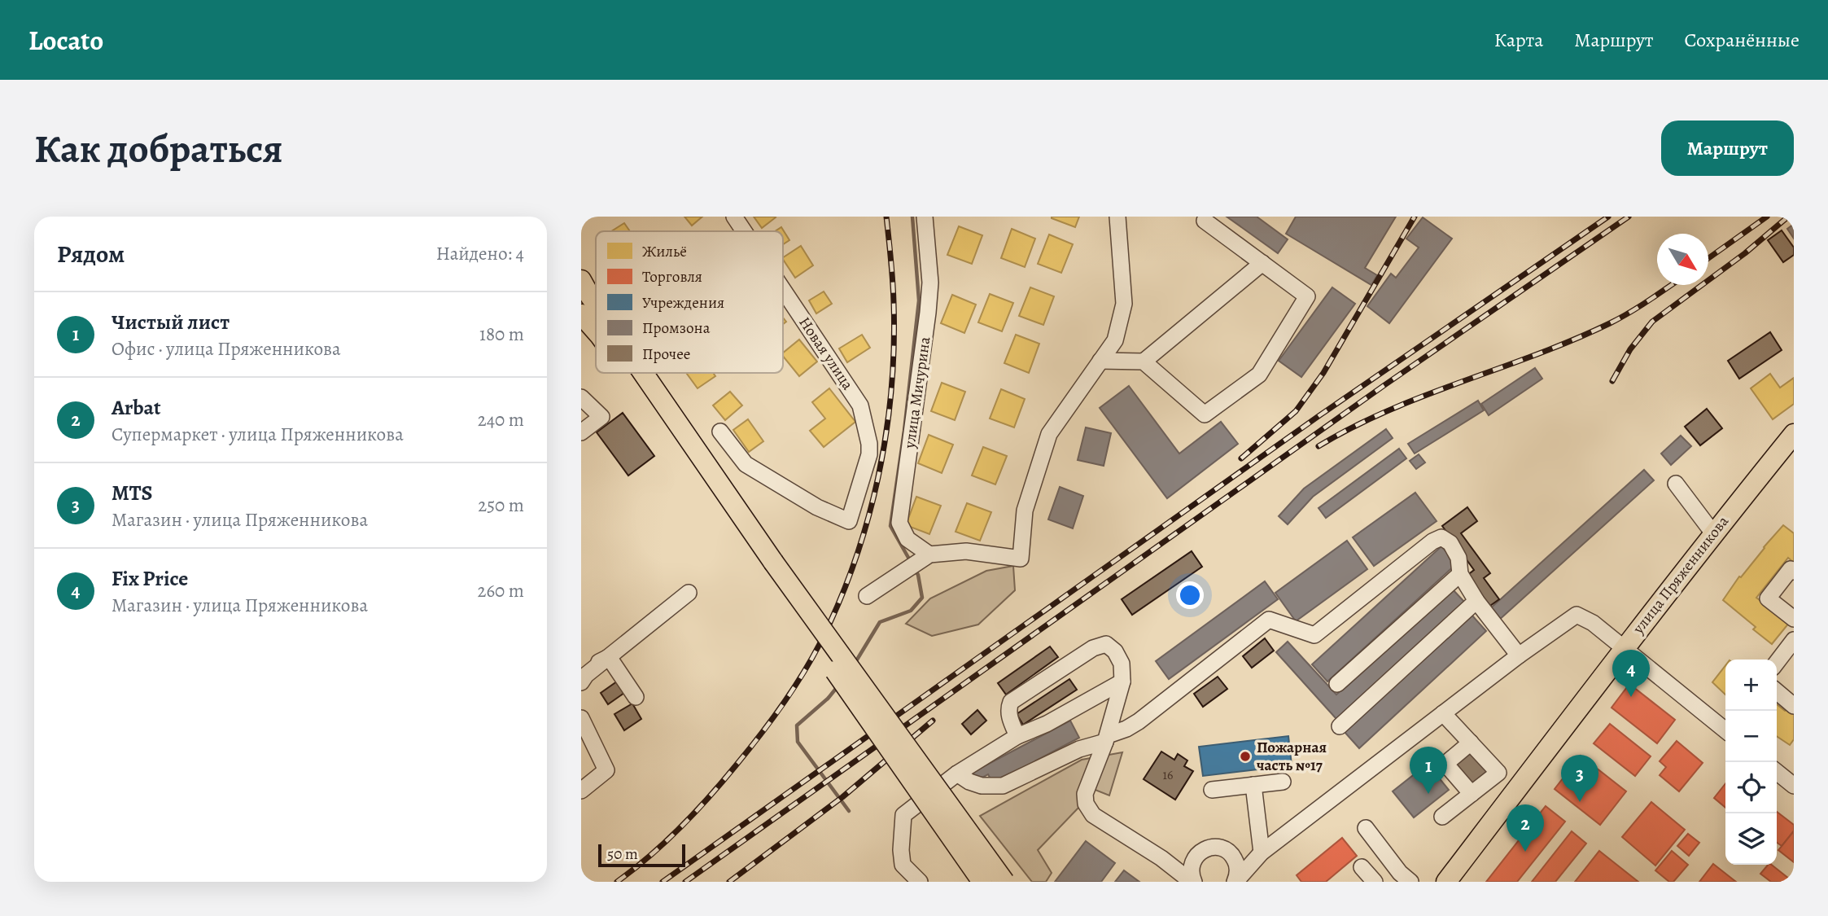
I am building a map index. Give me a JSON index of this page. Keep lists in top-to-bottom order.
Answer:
{
  "streets": {
    "main road": ["улица Пряженникова"],
    "street": ["Новая улица", "улица Мичурина"]
  },
  "places": ["Пожарная часть №17"],
  "house_numbers": ["16"],
  "legend": [
    "Жильё",
    "Торговля",
    "Учреждения",
    "Промзона",
    "Прочее"
  ],
  "scale_bar": "50 m",
  "north": "bottom right",
  "page": {
    "header": "Locato",
    "nav": ["Карта", "Маршрут", "Сохранённые"],
    "buttons": "Маршрут",
    "title": "Как добраться",
    "heading": ["Рядом", "Найдено: 4"],
    "list": [
      {
        "mark": "1",
        "name": "Чистый лист",
        "note": "Офис · улица Пряженникова",
        "value": "180 m"
      },
      {
        "mark": "2",
        "name": "Arbat",
        "note": "Супермаркет · улица Пряженникова",
        "value": "240 m"
      },
      {
        "mark": "3",
        "name": "MTS",
        "note": "Магазин · улица Пряженникова",
        "value": "250 m"
      },
      {
        "mark": "4",
        "name": "Fix Price",
        "note": "Магазин · улица Пряженникова",
        "value": "260 m"
      }
    ],
    "pins": [
      "4",
      "1",
      "3",
      "2"
    ],
    "map_buttons": ["+", "−"],
    "scale": "50 m"
  }
}
